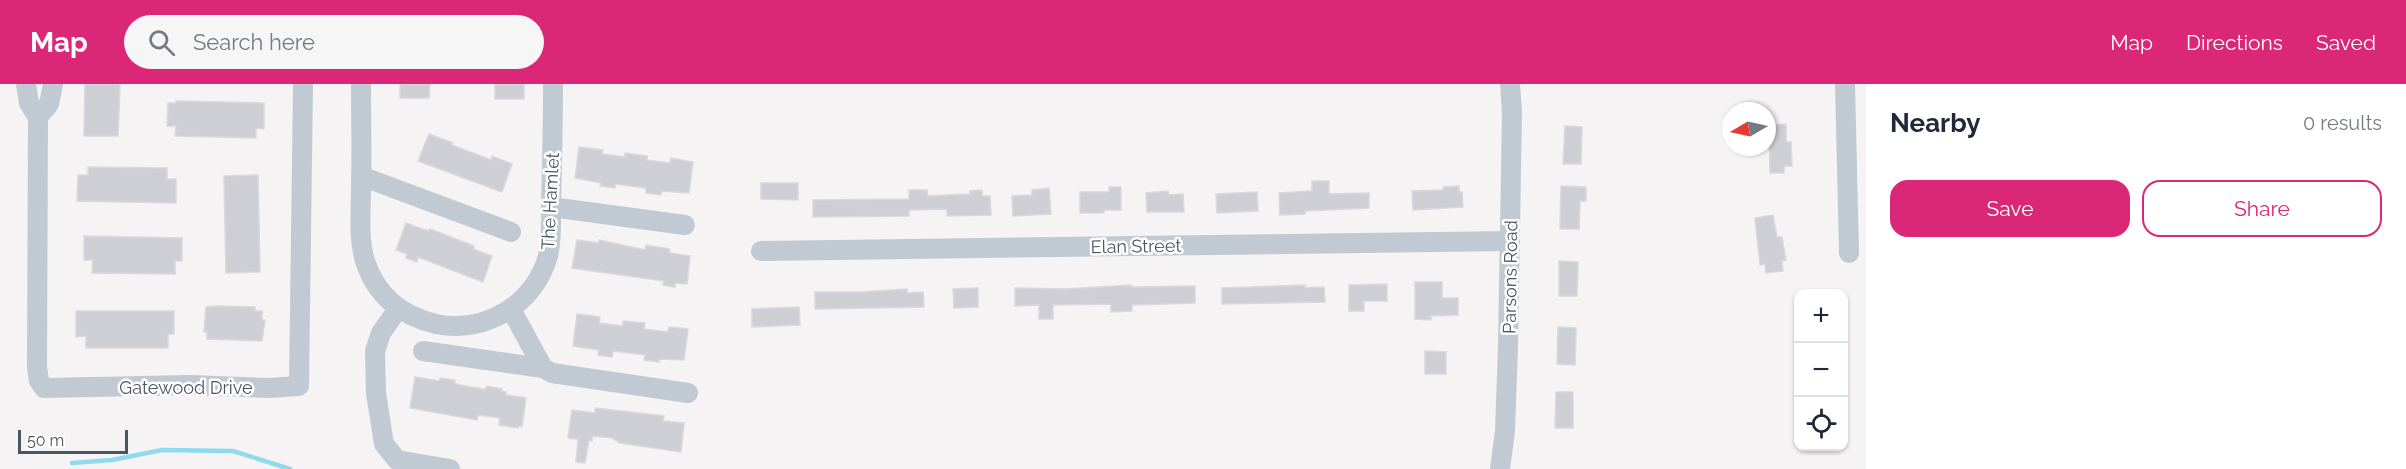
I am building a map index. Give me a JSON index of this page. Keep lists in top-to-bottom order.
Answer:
{
  "streets": {
    "street": [
      "The Hamlet",
      "Elan Street",
      "Parsons Road",
      "Gatewood Drive"
    ]
  },
  "crossings": [
    ["Elan Street", "Parsons Road"]
  ],
  "scale_bar": "50 m",
  "north": "left",
  "page": {
    "header": "Map",
    "search": "Search here",
    "nav": ["Map", "Directions", "Saved"],
    "heading": ["Nearby", "0 results"],
    "buttons": ["Save", "Share"],
    "map_buttons": ["+", "−"],
    "scale": "50 m"
  }
}
